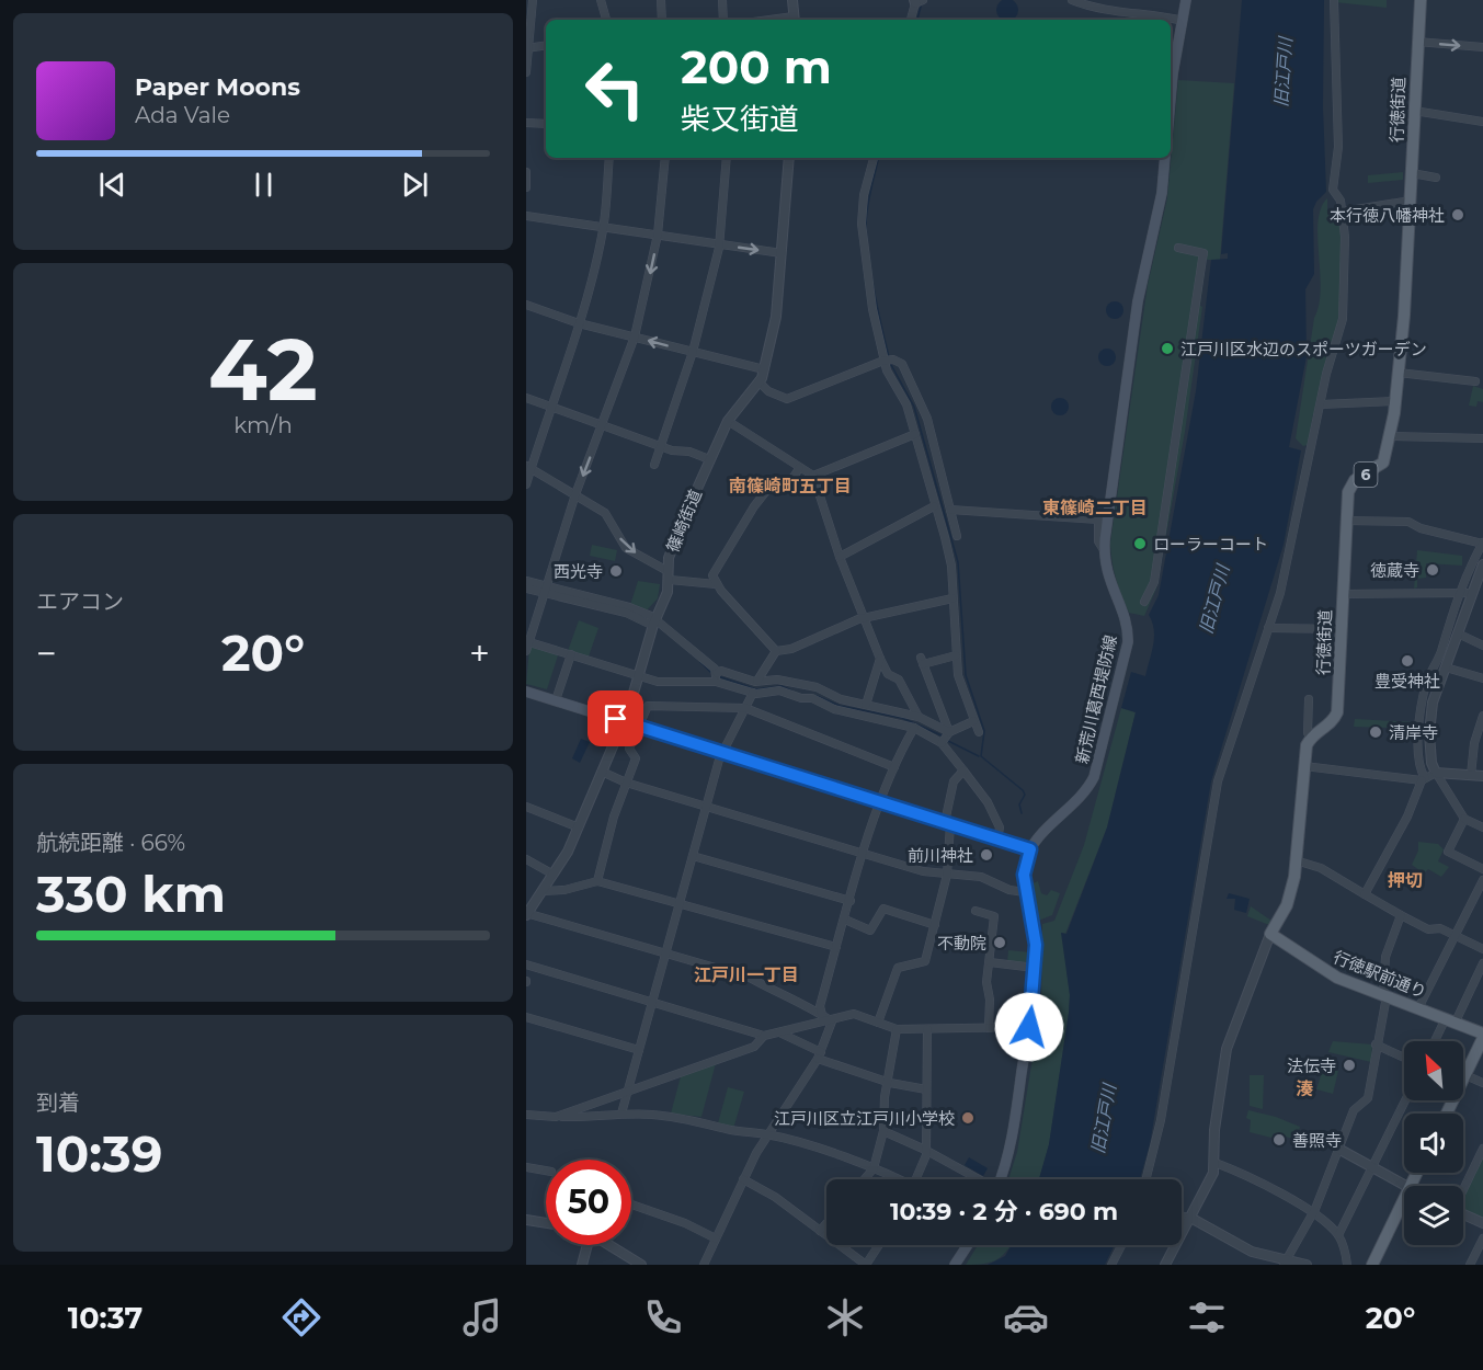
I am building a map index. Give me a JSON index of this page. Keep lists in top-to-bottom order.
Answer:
{
  "streets": {
    "main road": [
      "行徳街道",
      "6",
      "新荒川葛西堤防線",
      "行徳駅前通り"
    ],
    "street": ["篠崎街道"]
  },
  "districts": [
    "南篠崎町五丁目",
    "東篠崎二丁目",
    "押切",
    "江戸川一丁目",
    "湊"
  ],
  "water": ["旧江戸川"],
  "places": [
    "本行徳八幡神社",
    "江戸川区水辺のスポーツガーデン",
    "ローラーコート",
    "徳蔵寺",
    "西光寺",
    "豊受神社",
    "清岸寺",
    "前川神社",
    "不動院",
    "法伝寺",
    "江戸川区立江戸川小学校",
    "善照寺"
  ],
  "north": "top left",
  "page": {
    "turn": ["200 m", "柴又街道"],
    "song": ["Paper Moons", "Ada Vale"],
    "tile": [
      ["42", "km/h"],
      "エアコン",
      ["航続距離 · 66%", "330 km"],
      ["到着", "10:39"]
    ],
    "heat": ["−", "20°", "+"],
    "limit": "50",
    "trip": "10:39 · 2 分 · 690 m",
    "tabs": ["10:37", "20°"]
  }
}
